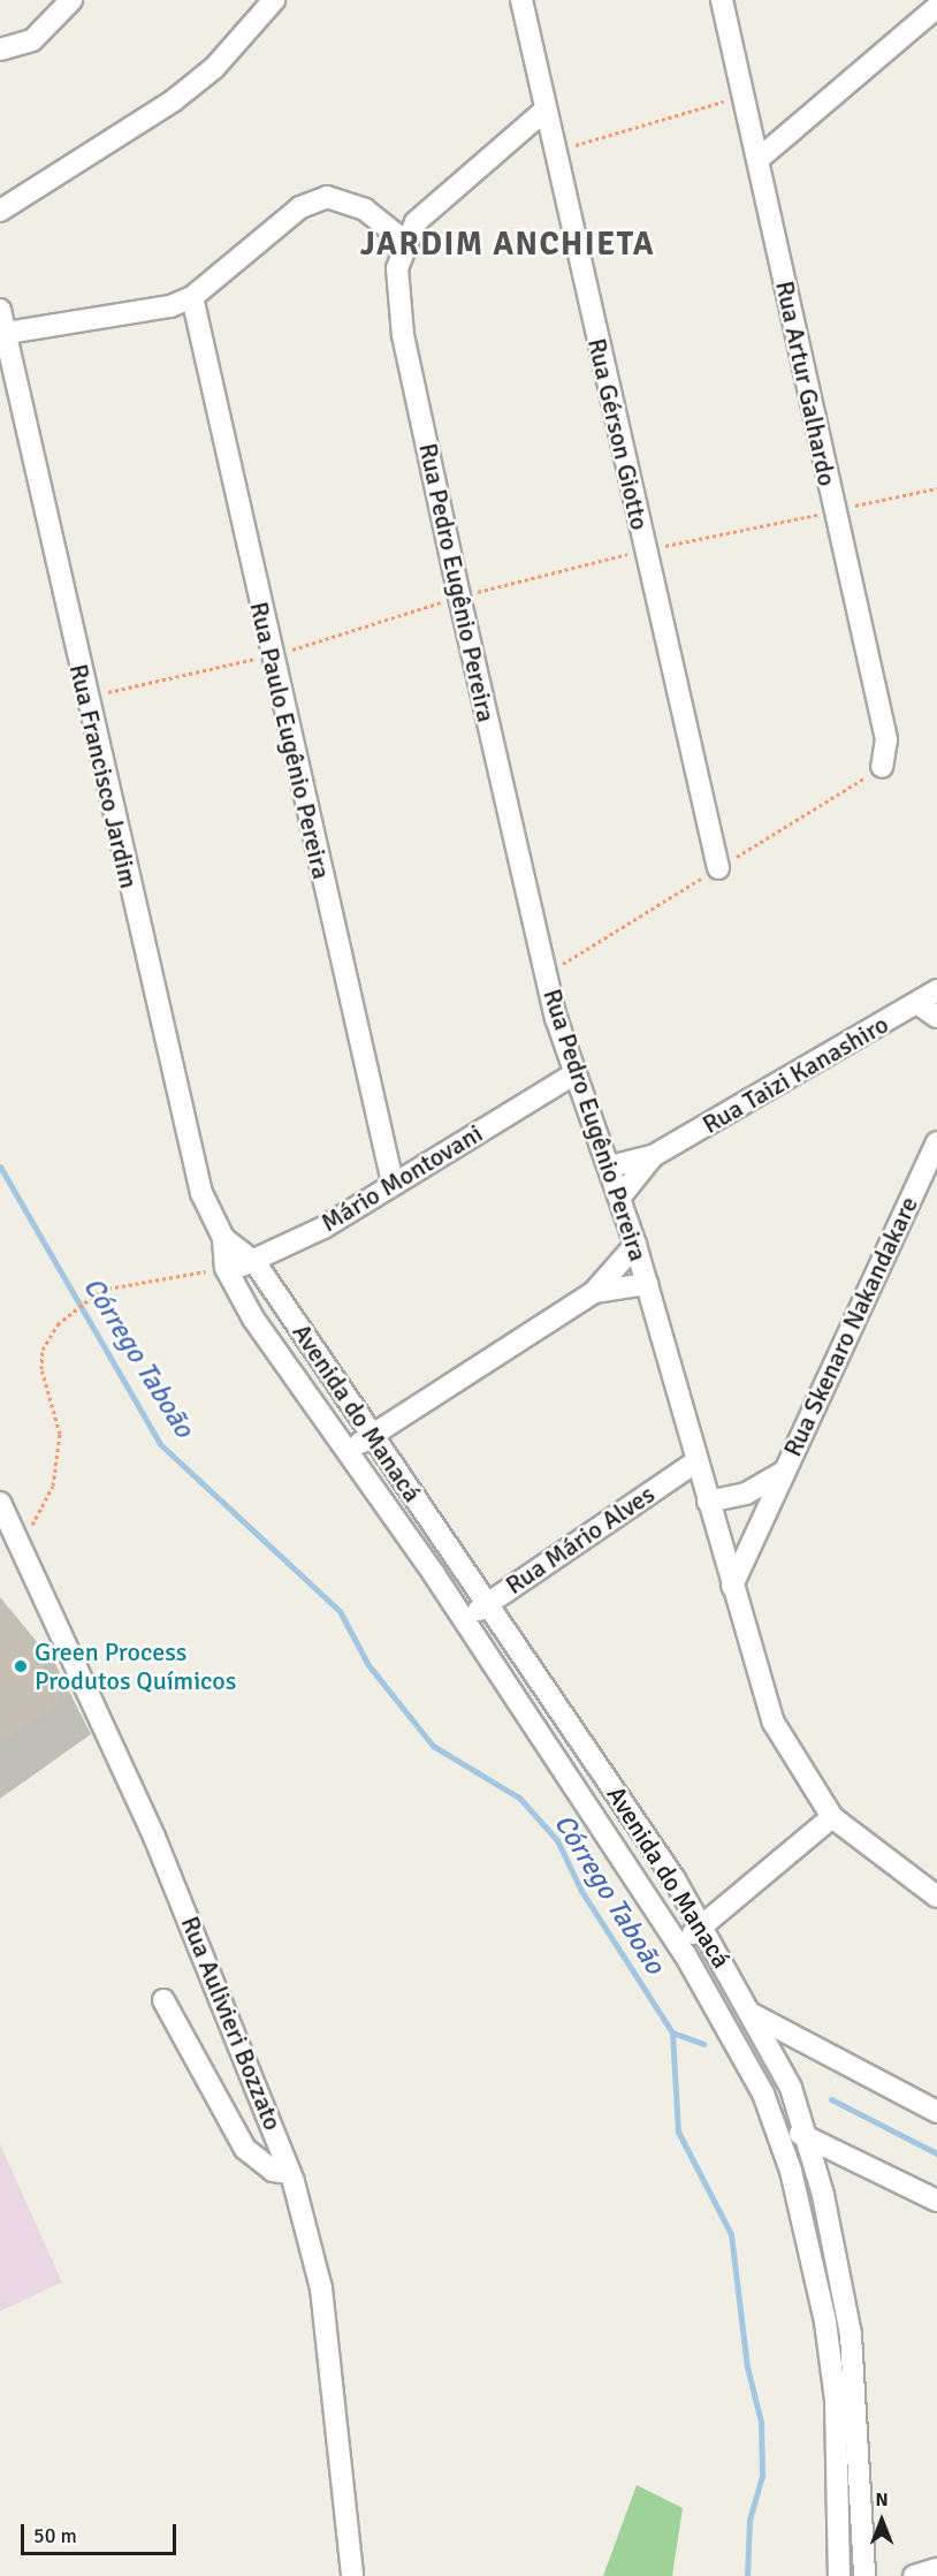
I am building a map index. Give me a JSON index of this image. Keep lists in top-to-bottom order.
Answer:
{
  "streets": {
    "street": [
      "Rua Artur Galhardo",
      "Rua Gérson Giotto",
      "Rua Pedro Eugênio Pereira",
      "Rua Paulo Eugênio Pereira",
      "Rua Francisco Jardim",
      "Rua Taizi Kanashiro",
      "Mário Montovani",
      "Rua Skenaro Nakandakare",
      "Avenida do Manacá",
      "Rua Mário Alves",
      "Rua Aulivieri Bozzato"
    ]
  },
  "crossings": [
    ["Rua Pedro Eugênio Pereira", "Rua Taizi Kanashiro"],
    ["Rua Pedro Eugênio Pereira", "Mário Montovani"],
    ["Rua Pedro Eugênio Pereira", "Rua Skenaro Nakandakare"],
    ["Rua Pedro Eugênio Pereira", "Rua Mário Alves"],
    ["Rua Paulo Eugênio Pereira", "Mário Montovani"],
    ["Rua Francisco Jardim", "Mário Montovani"],
    ["Rua Francisco Jardim", "Avenida do Manacá"],
    ["Mário Montovani", "Avenida do Manacá"],
    ["Avenida do Manacá", "Rua Mário Alves"]
  ],
  "districts": ["JARDIM ANCHIETA"],
  "water": ["Córrego Taboão"],
  "places": ["Green Process Produtos Químicos"],
  "scale_bar": "50 m",
  "north": "top"
}
